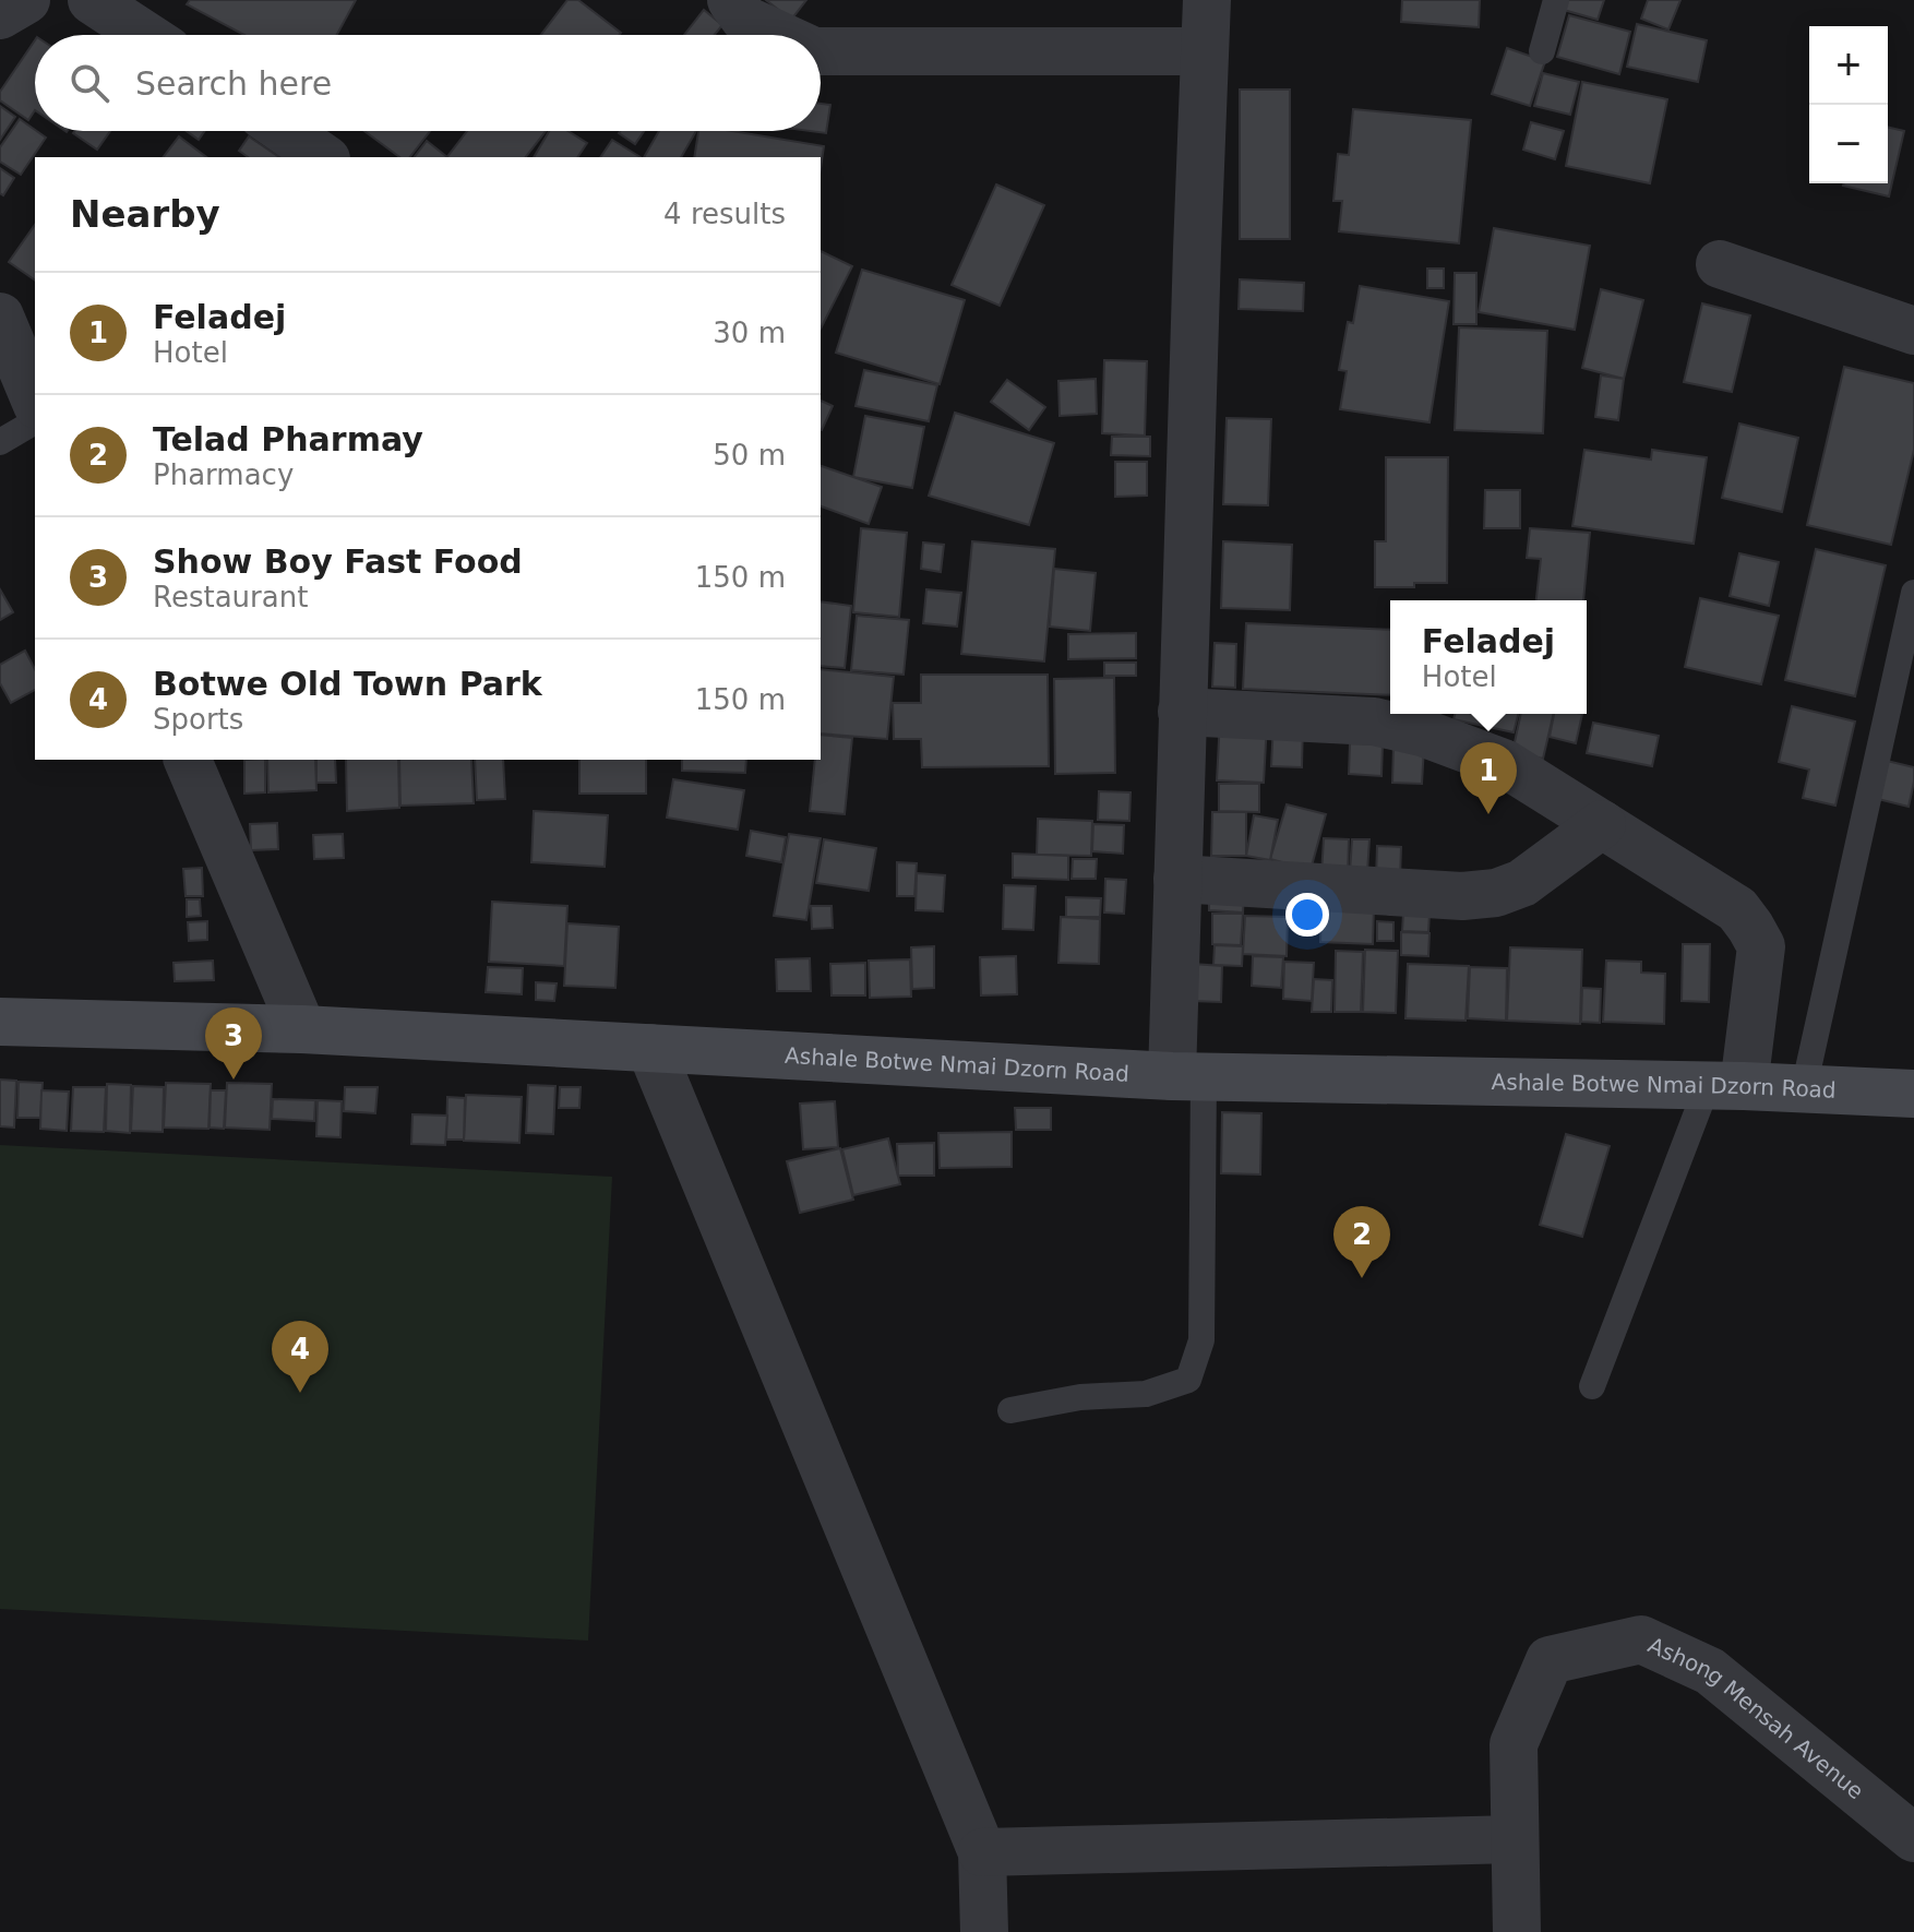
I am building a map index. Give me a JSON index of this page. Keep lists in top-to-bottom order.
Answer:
{
  "streets": {
    "main road": ["Ashale Botwe Nmai Dzorn Road"],
    "street": ["Ashong Mensah Avenue"]
  },
  "page": {
    "map_buttons": ["+", "−"],
    "search": "Search here",
    "heading": ["Nearby", "4 results"],
    "list": [
      {
        "mark": "1",
        "name": "Feladej",
        "note": "Hotel",
        "value": "30 m"
      },
      {
        "mark": "2",
        "name": "Telad Pharmay",
        "note": "Pharmacy",
        "value": "50 m"
      },
      {
        "mark": "3",
        "name": "Show Boy Fast Food",
        "note": "Restaurant",
        "value": "150 m"
      },
      {
        "mark": "4",
        "name": "Botwe Old Town Park",
        "note": "Sports",
        "value": "150 m"
      }
    ],
    "popup": ["Feladej", "Hotel"],
    "pins": [
      "1",
      "3",
      "2",
      "4"
    ]
  }
}
